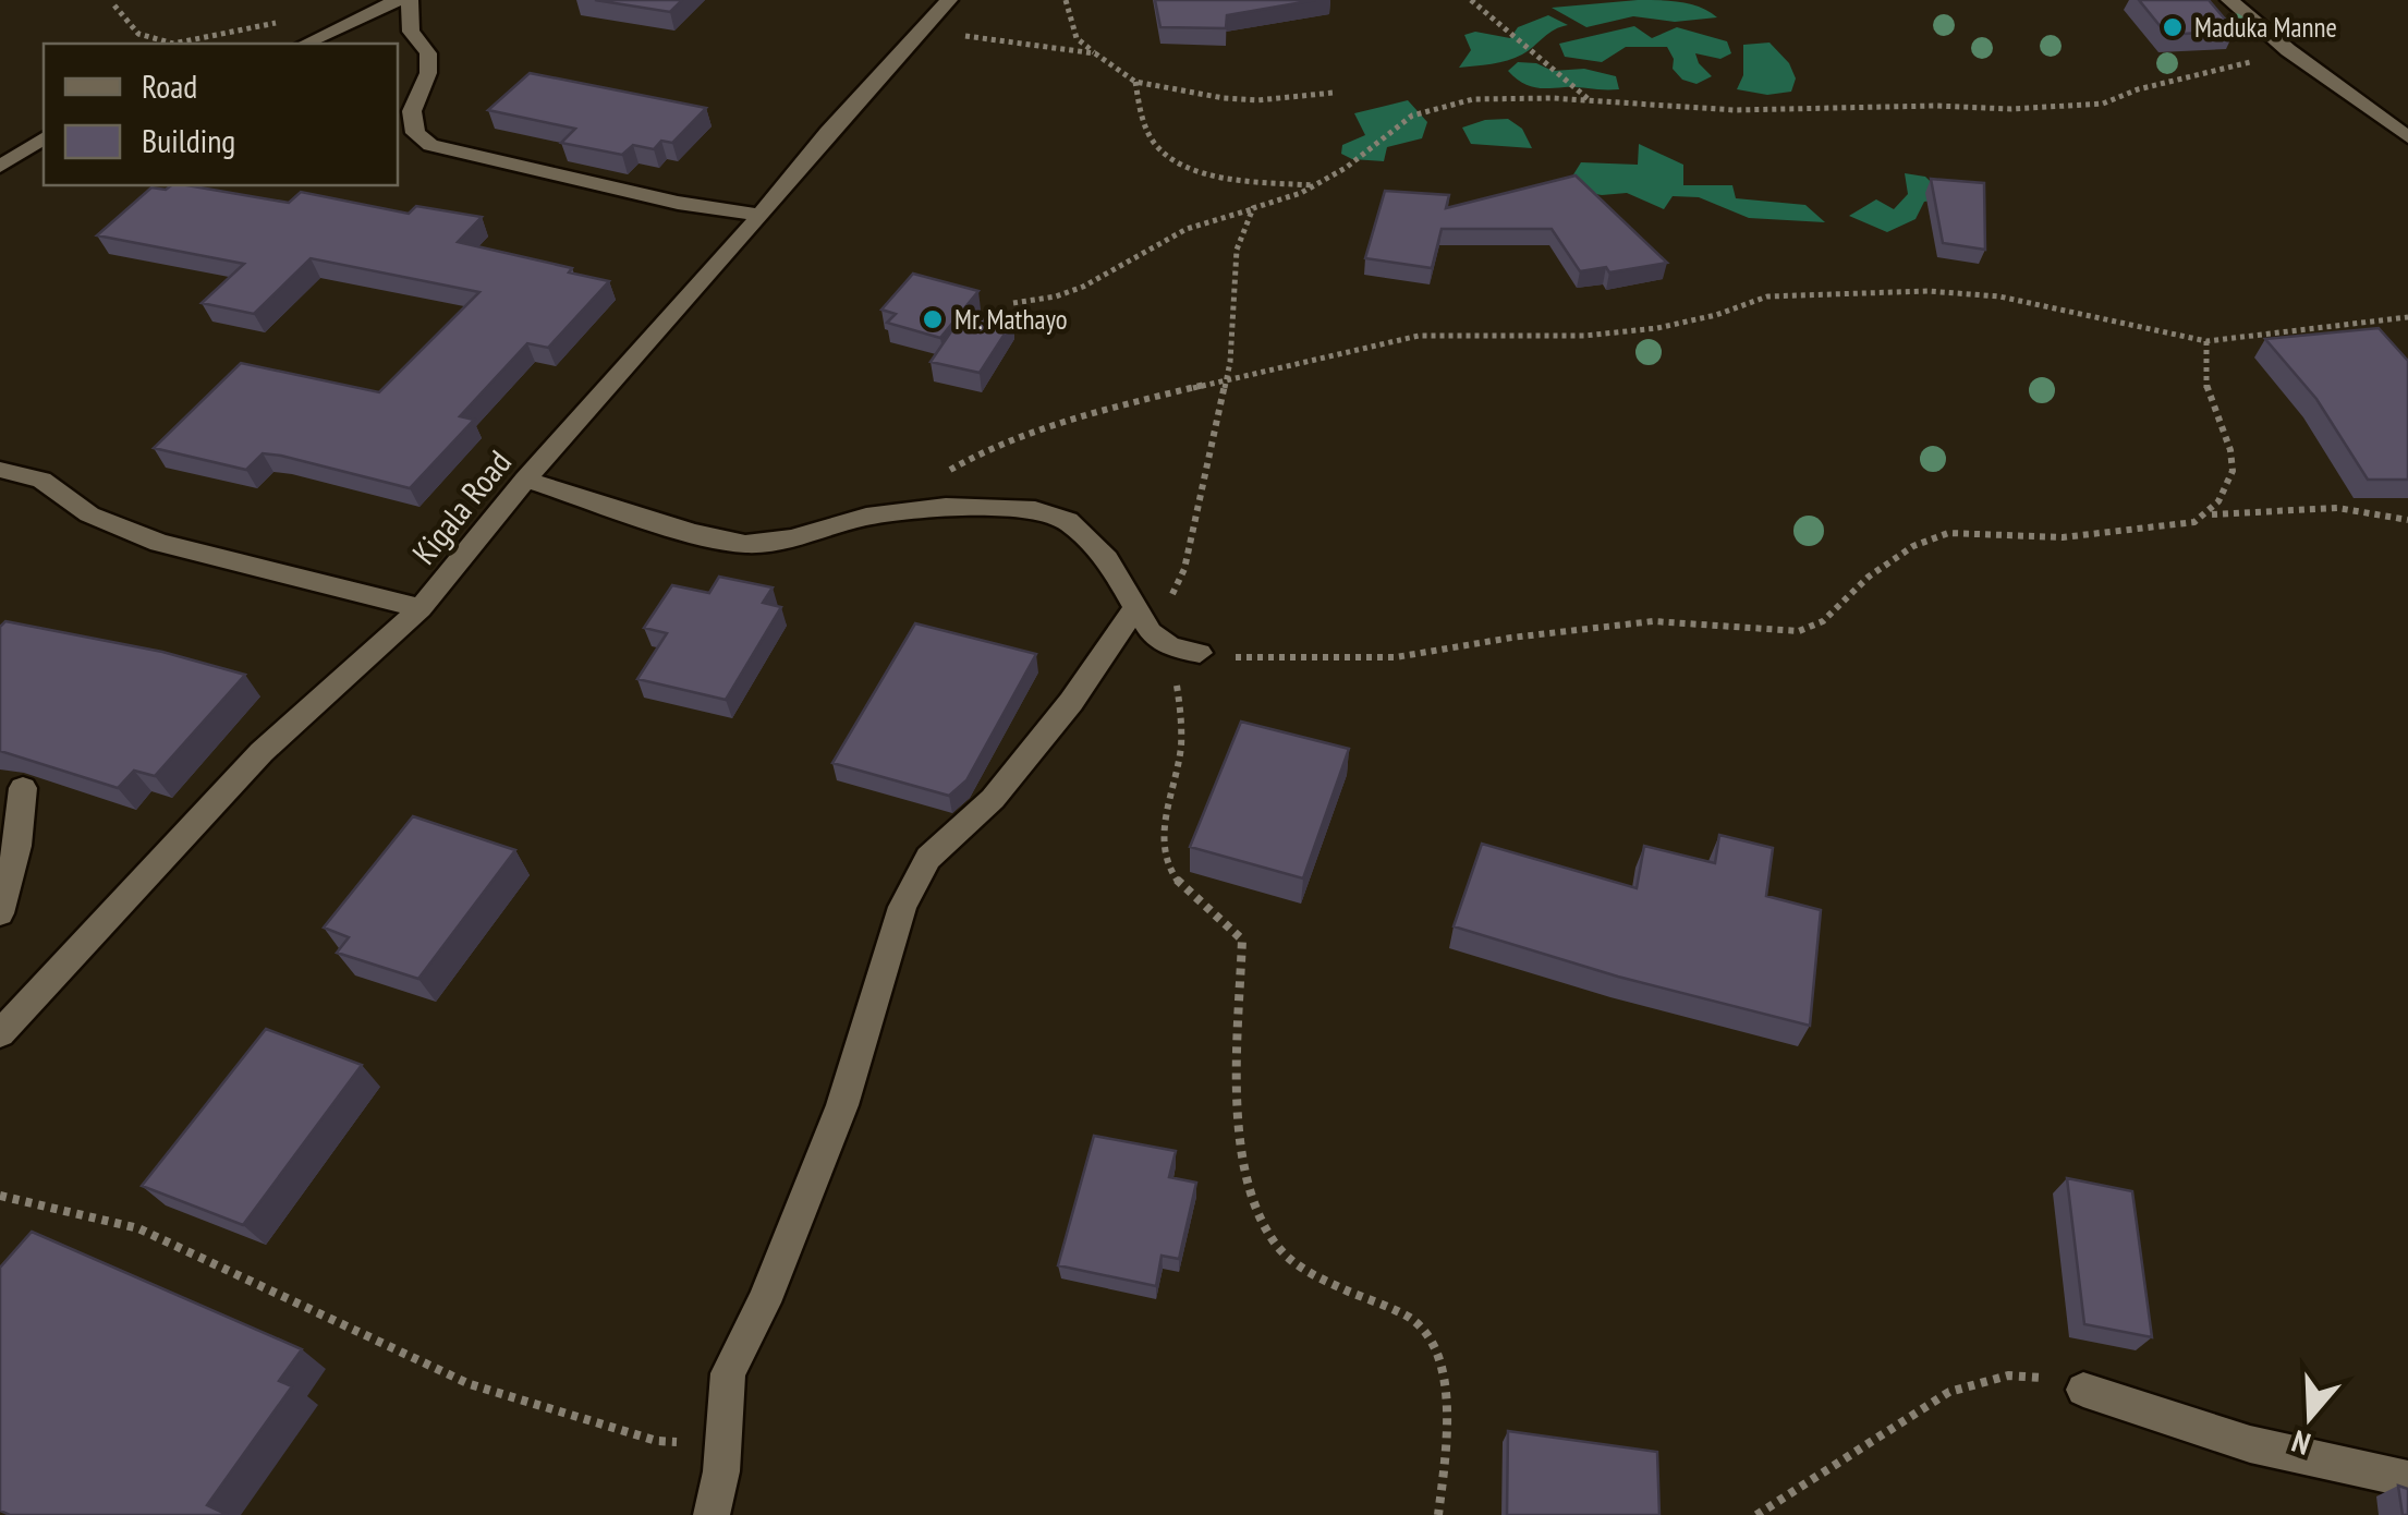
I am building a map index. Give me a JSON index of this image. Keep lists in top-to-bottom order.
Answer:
{
  "streets": {
    "street": ["Kigala Road"]
  },
  "places": ["Maduka Manne", "Mr. Mathayo"],
  "legend": ["Road", "Building"],
  "north": "bottom"
}
